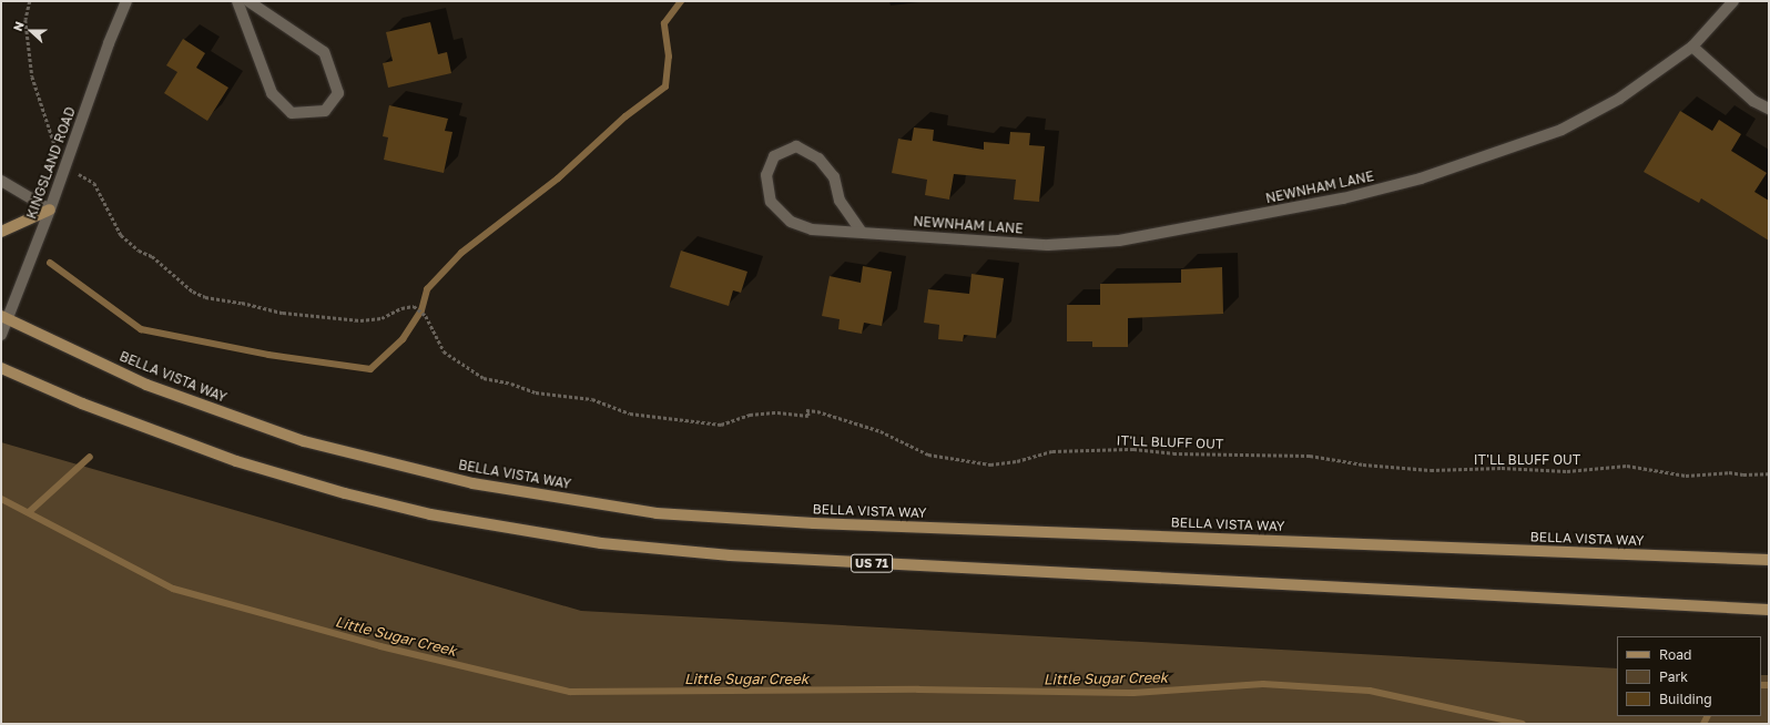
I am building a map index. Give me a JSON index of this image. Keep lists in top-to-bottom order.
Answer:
{
  "streets": {
    "main road": ["BELLA VISTA WAY", "US 71"],
    "street": ["KINGSLAND ROAD", "NEWNHAM LANE"],
    "path": ["IT'LL BLUFF OUT"]
  },
  "crossings": [
    ["KINGSLAND ROAD", "BELLA VISTA WAY"],
    ["KINGSLAND ROAD", "IT'LL BLUFF OUT"]
  ],
  "water": ["Little Sugar Creek"],
  "legend": ["Road", "Park", "Building"],
  "north": "left"
}
